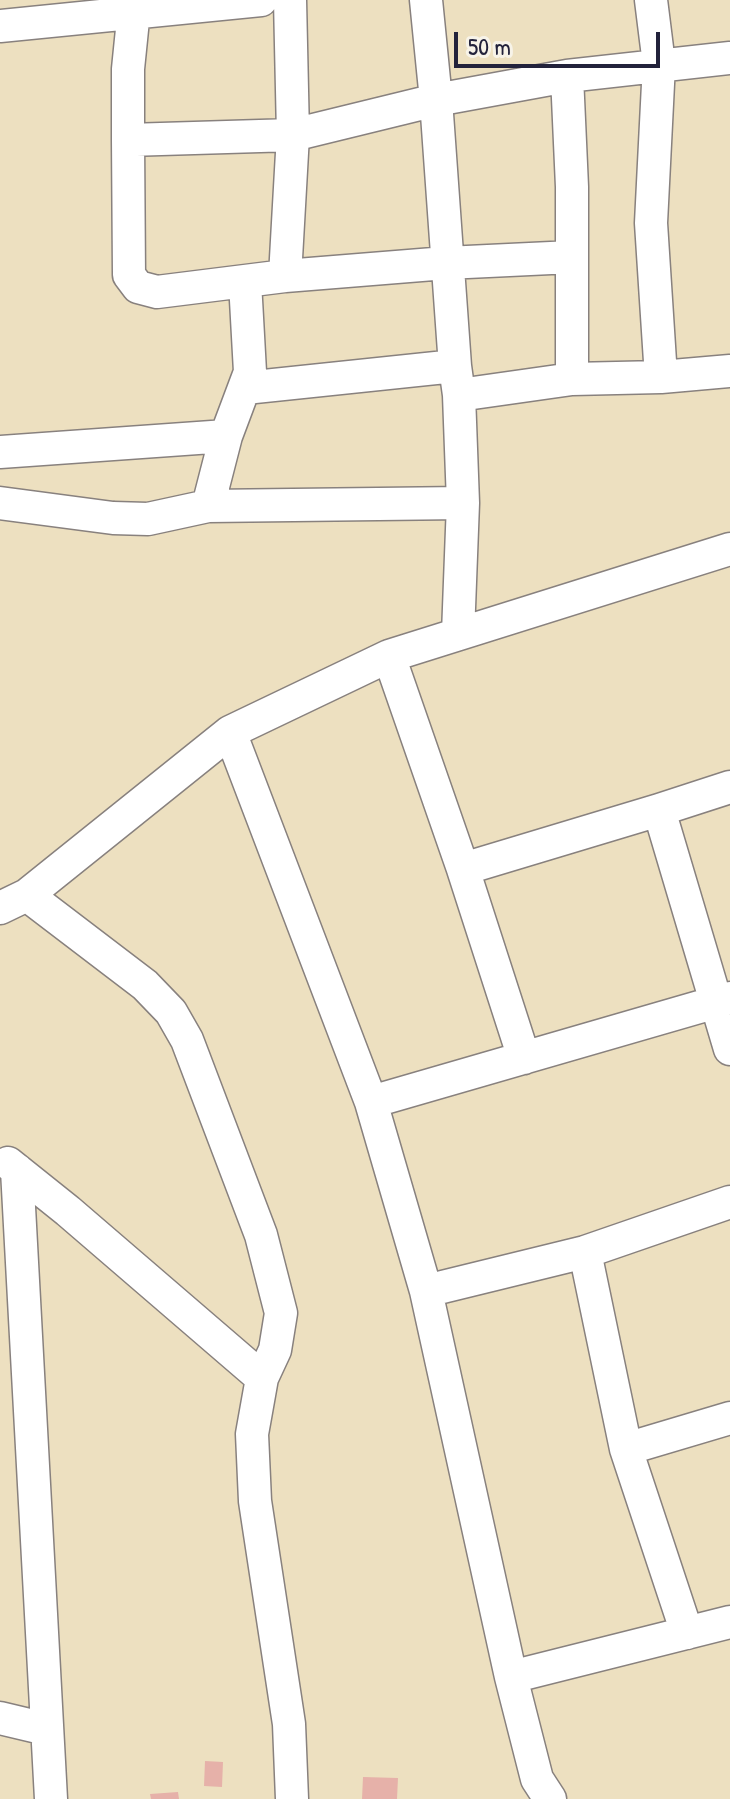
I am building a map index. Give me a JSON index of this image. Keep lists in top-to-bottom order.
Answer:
{
  "scale_bar": "50 m"
}
